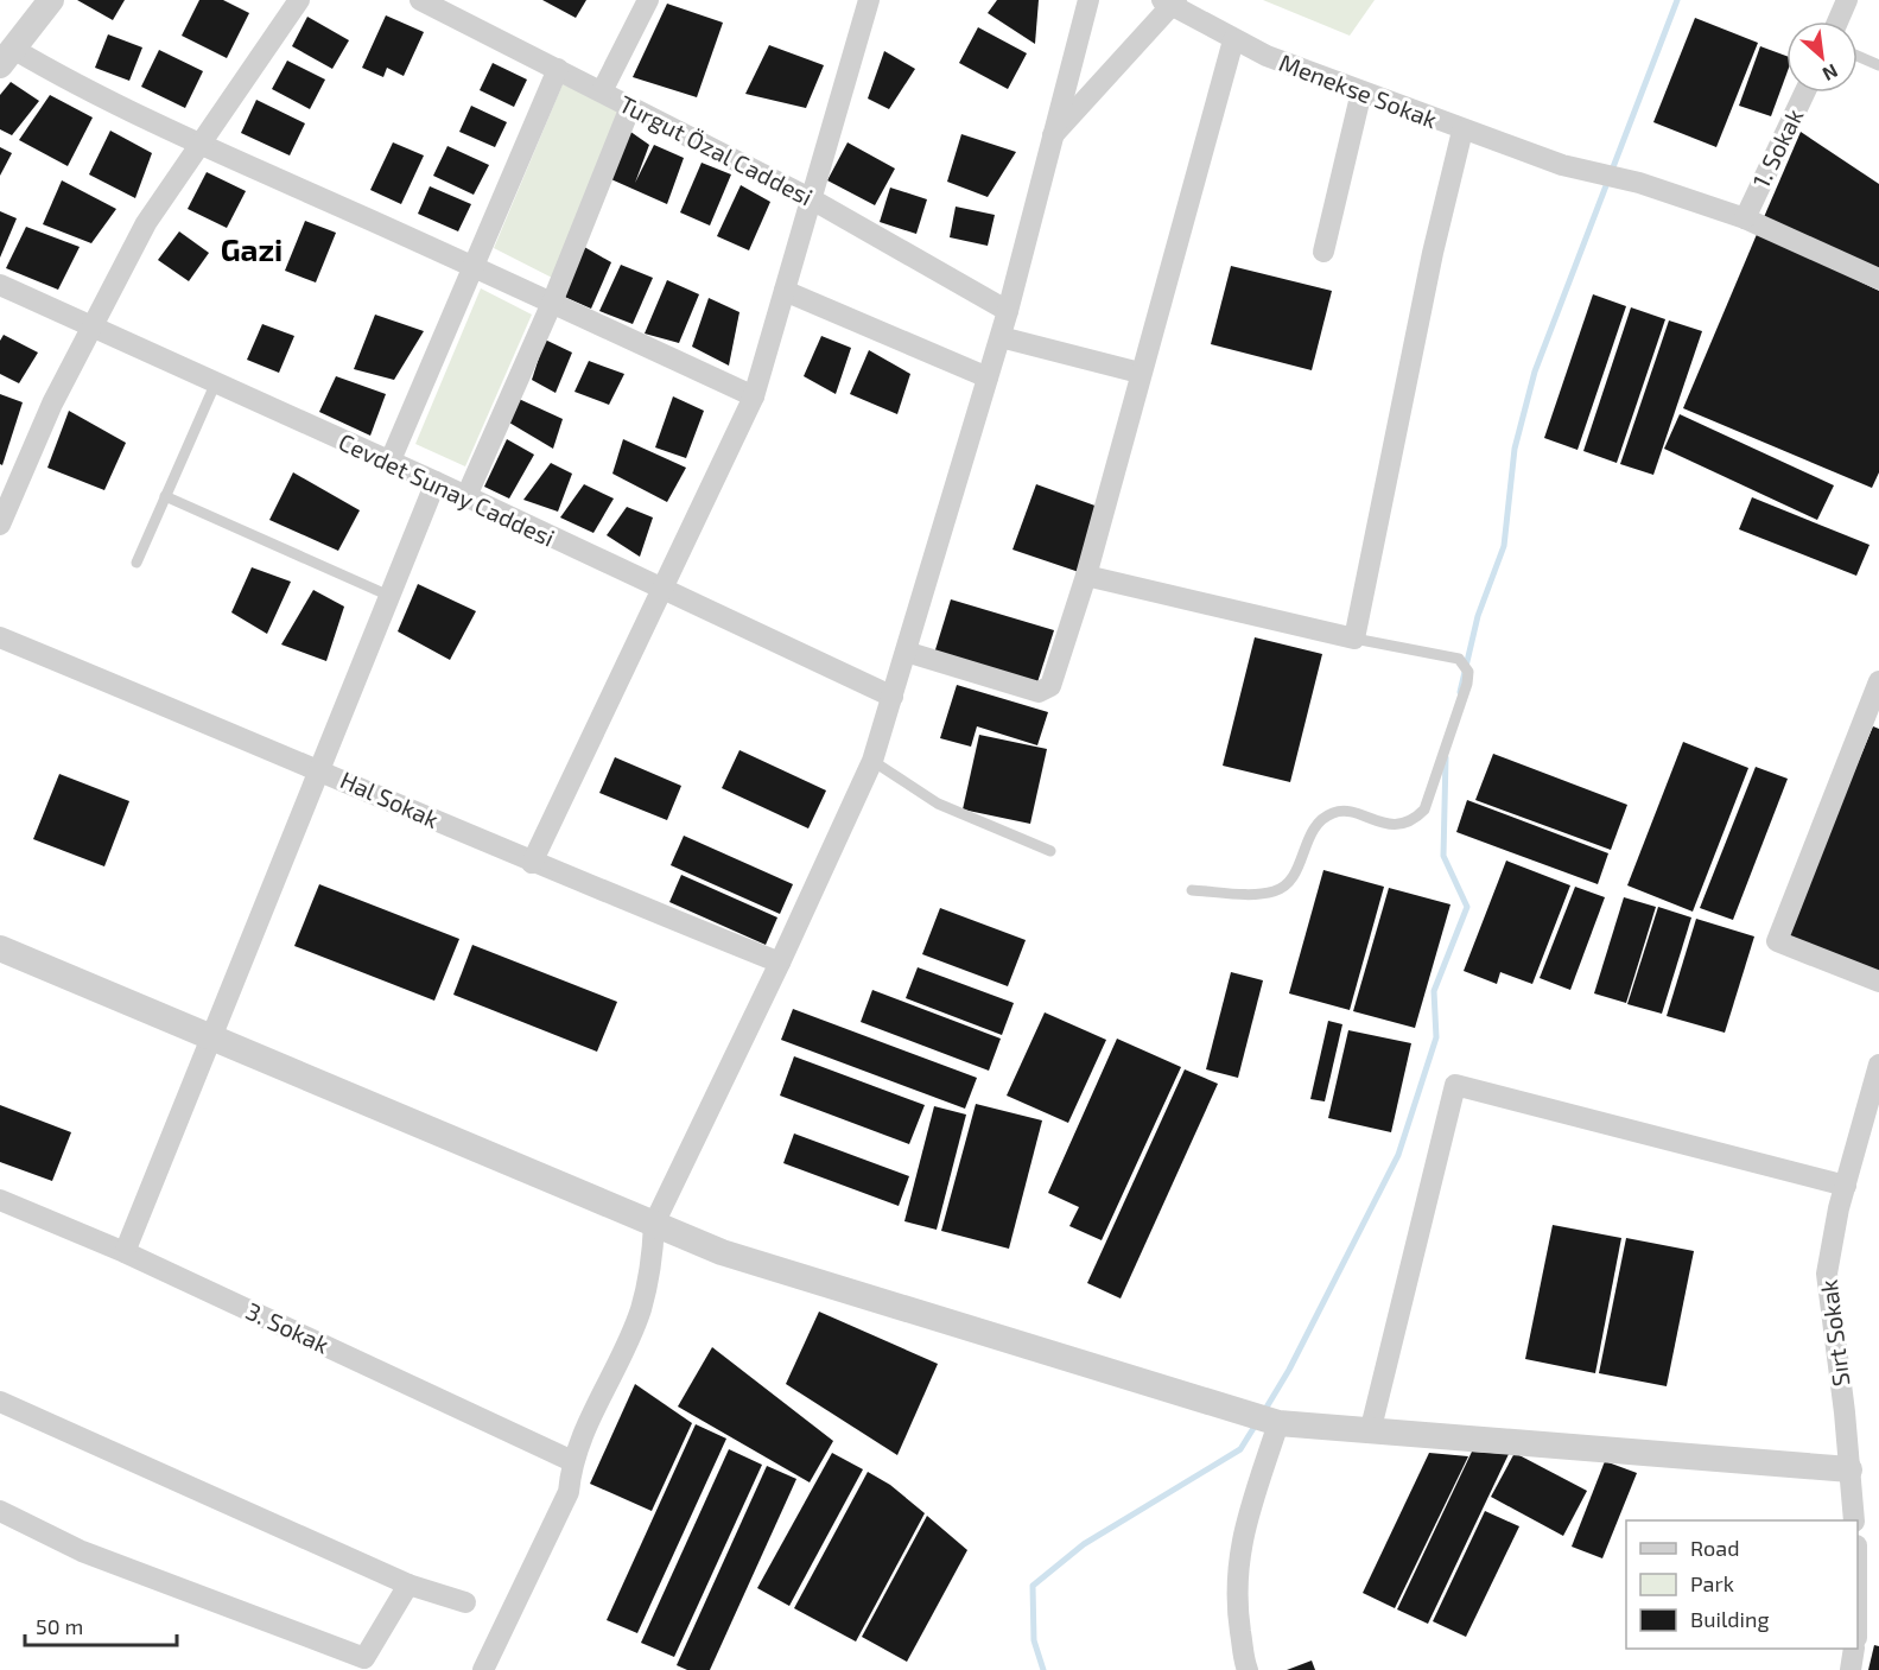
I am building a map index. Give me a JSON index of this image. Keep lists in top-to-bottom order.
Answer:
{
  "streets": {
    "street": [
      "Menekse Sokak",
      "1. Sokak",
      "Turgut Özal Caddesi",
      "Cevdet Sunay Caddesi",
      "Hal Sokak",
      "3. Sokak",
      "Sırt Sokak"
    ]
  },
  "crossings": [
    ["Menekse Sokak", "1. Sokak"]
  ],
  "districts": ["Gazi"],
  "legend": ["Road", "Park", "Building"],
  "scale_bar": "50 m",
  "north": "bottom right"
}
